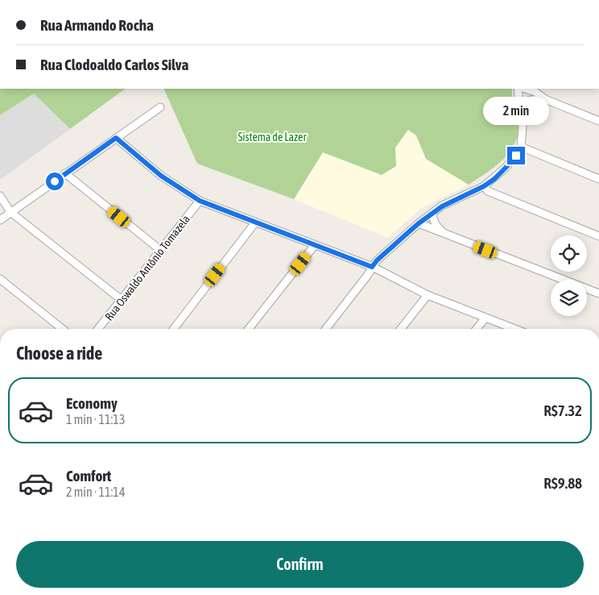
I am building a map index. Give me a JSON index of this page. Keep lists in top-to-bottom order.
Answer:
{
  "streets": {
    "street": ["Rua Oswaldo Antônio Tomazela"]
  },
  "parks": ["Sistema de Lazer"],
  "page": {
    "banner": ["Rua Armando Rocha", "Rua Clodoaldo Carlos Silva"],
    "bubble": "2 min",
    "heading": "Choose a ride",
    "list": [
      {
        "name": "Economy",
        "note": "1 min · 11:13",
        "value": "R$7.32"
      },
      {
        "name": "Comfort",
        "note": "2 min · 11:14",
        "value": "R$9.88"
      }
    ],
    "buttons": "Confirm"
  }
}
